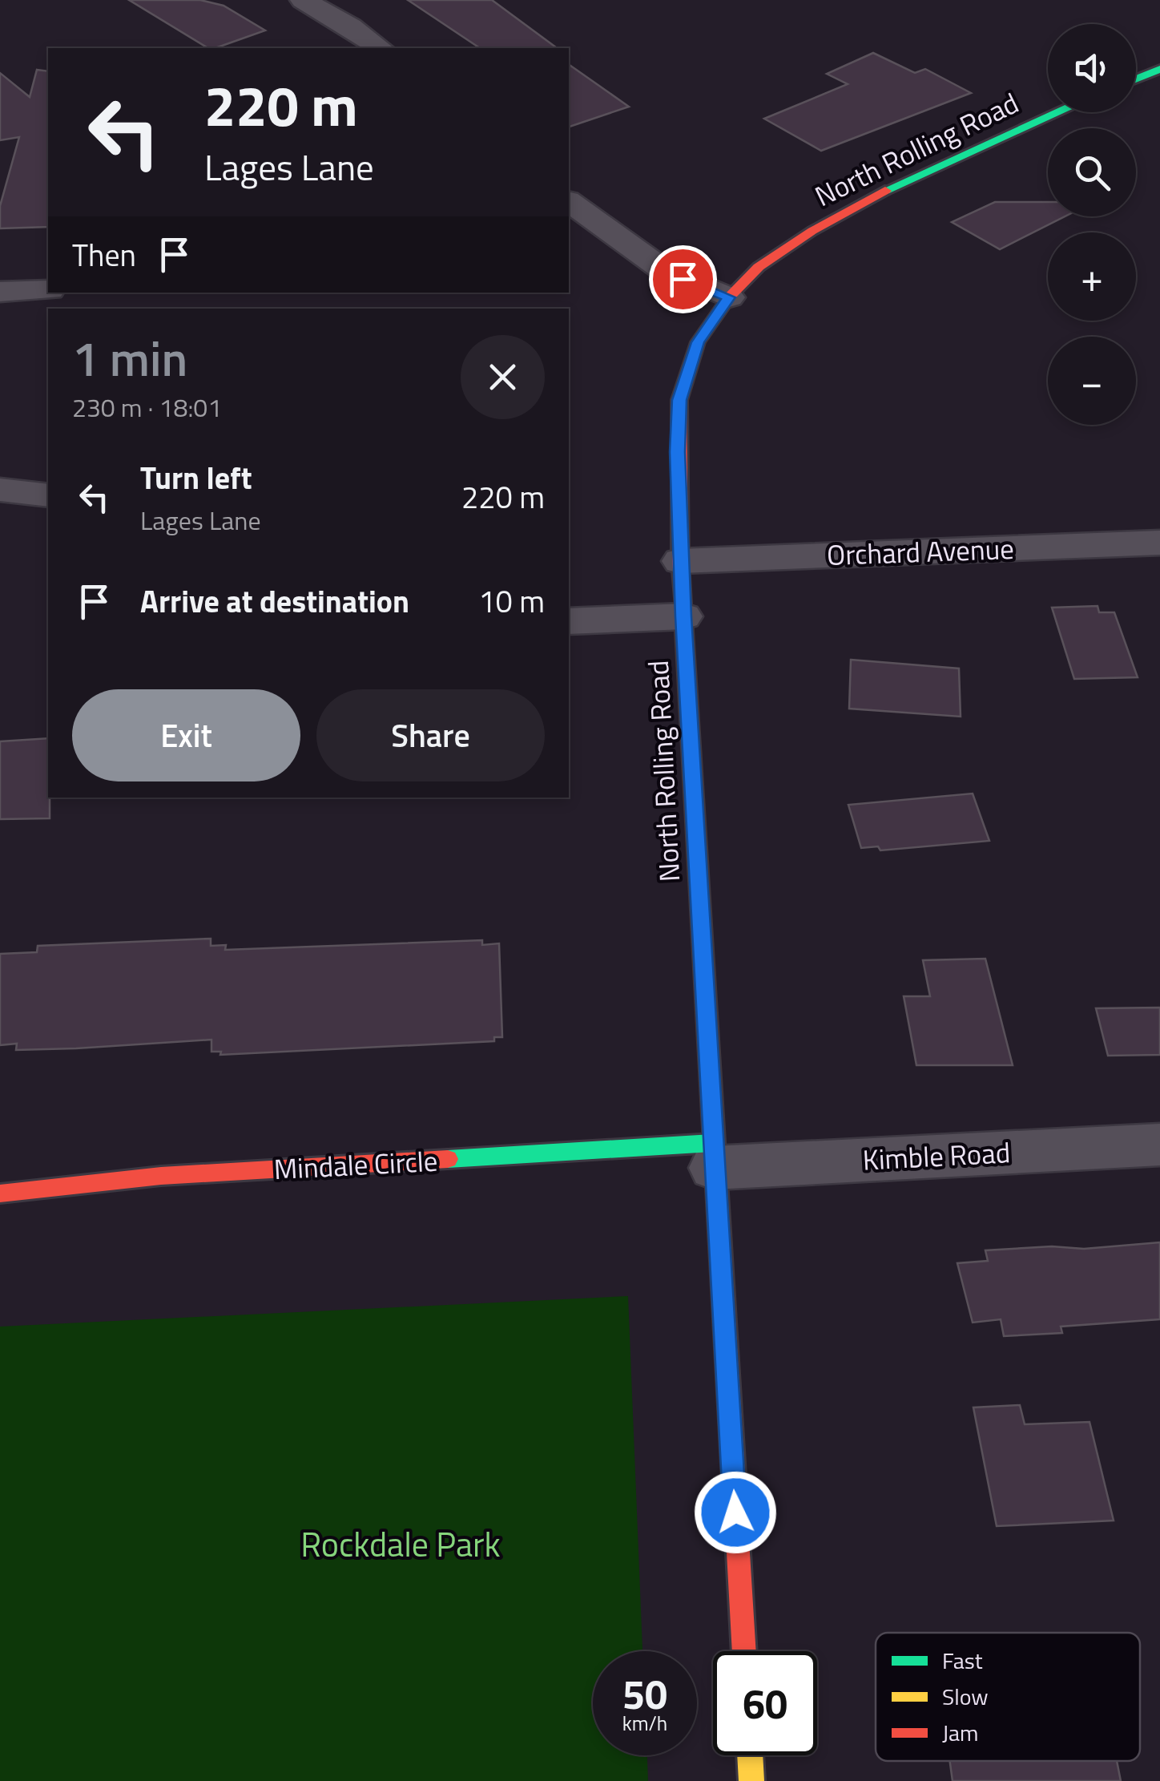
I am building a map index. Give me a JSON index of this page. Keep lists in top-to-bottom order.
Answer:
{
  "streets": {
    "main road": ["North Rolling Road", "Mindale Circle"],
    "street": ["Orchard Avenue", "Kimble Road"]
  },
  "crossings": [
    ["North Rolling Road", "Orchard Avenue"],
    ["North Rolling Road", "Kimble Road"],
    ["North Rolling Road", "Mindale Circle"],
    ["Kimble Road", "Mindale Circle"]
  ],
  "parks": ["Rockdale Park"],
  "legend": ["Fast", "Slow", "Jam"],
  "page": {
    "map_buttons": ["+", "−"],
    "turn": ["220 m", "Lages Lane"],
    "then": "Then",
    "heading": ["1 min", "230 m · 18:01"],
    "list": [
      {
        "name": "Turn left",
        "note": "Lages Lane",
        "value": "220 m"
      },
      {
        "name": "Arrive at destination",
        "value": "10 m"
      }
    ],
    "buttons": ["Exit", "Share"],
    "speed": "50 km/h",
    "limit": "60"
  }
}
